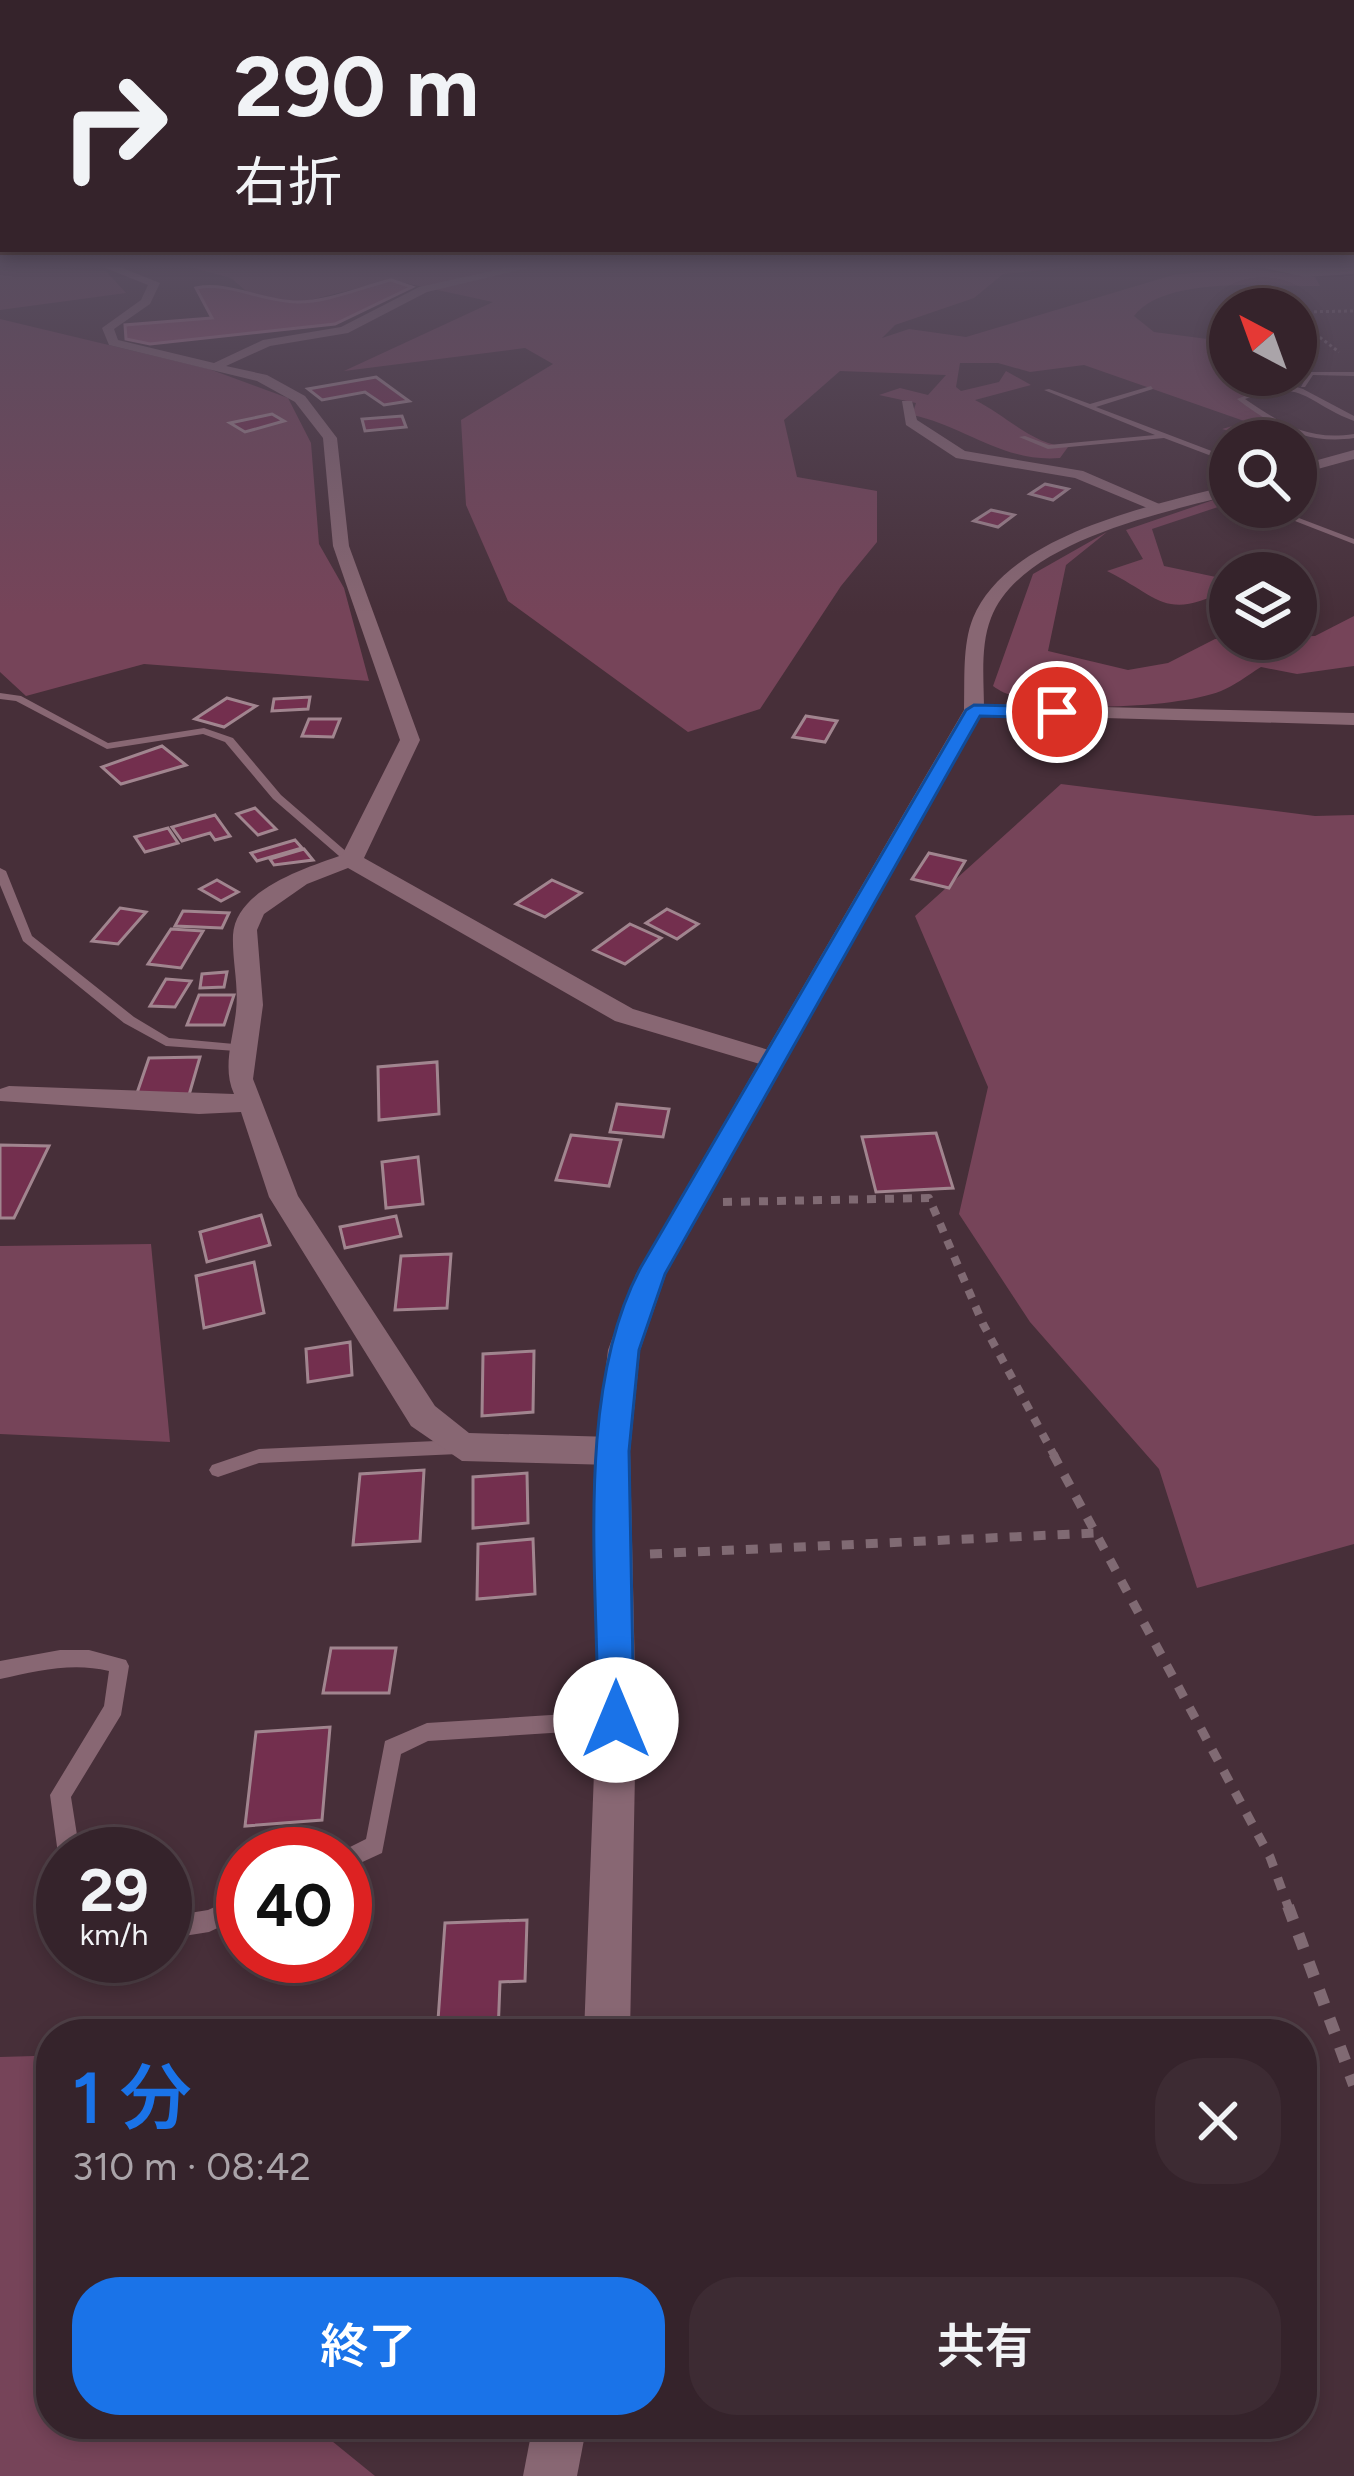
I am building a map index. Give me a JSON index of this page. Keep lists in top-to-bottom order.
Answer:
{
  "north": "top left",
  "page": {
    "turn": ["290 m", "右折"],
    "speed": "29 km/h",
    "limit": "40",
    "heading": ["1 分", "310 m · 08:42"],
    "buttons": ["終了", "共有"]
  }
}
